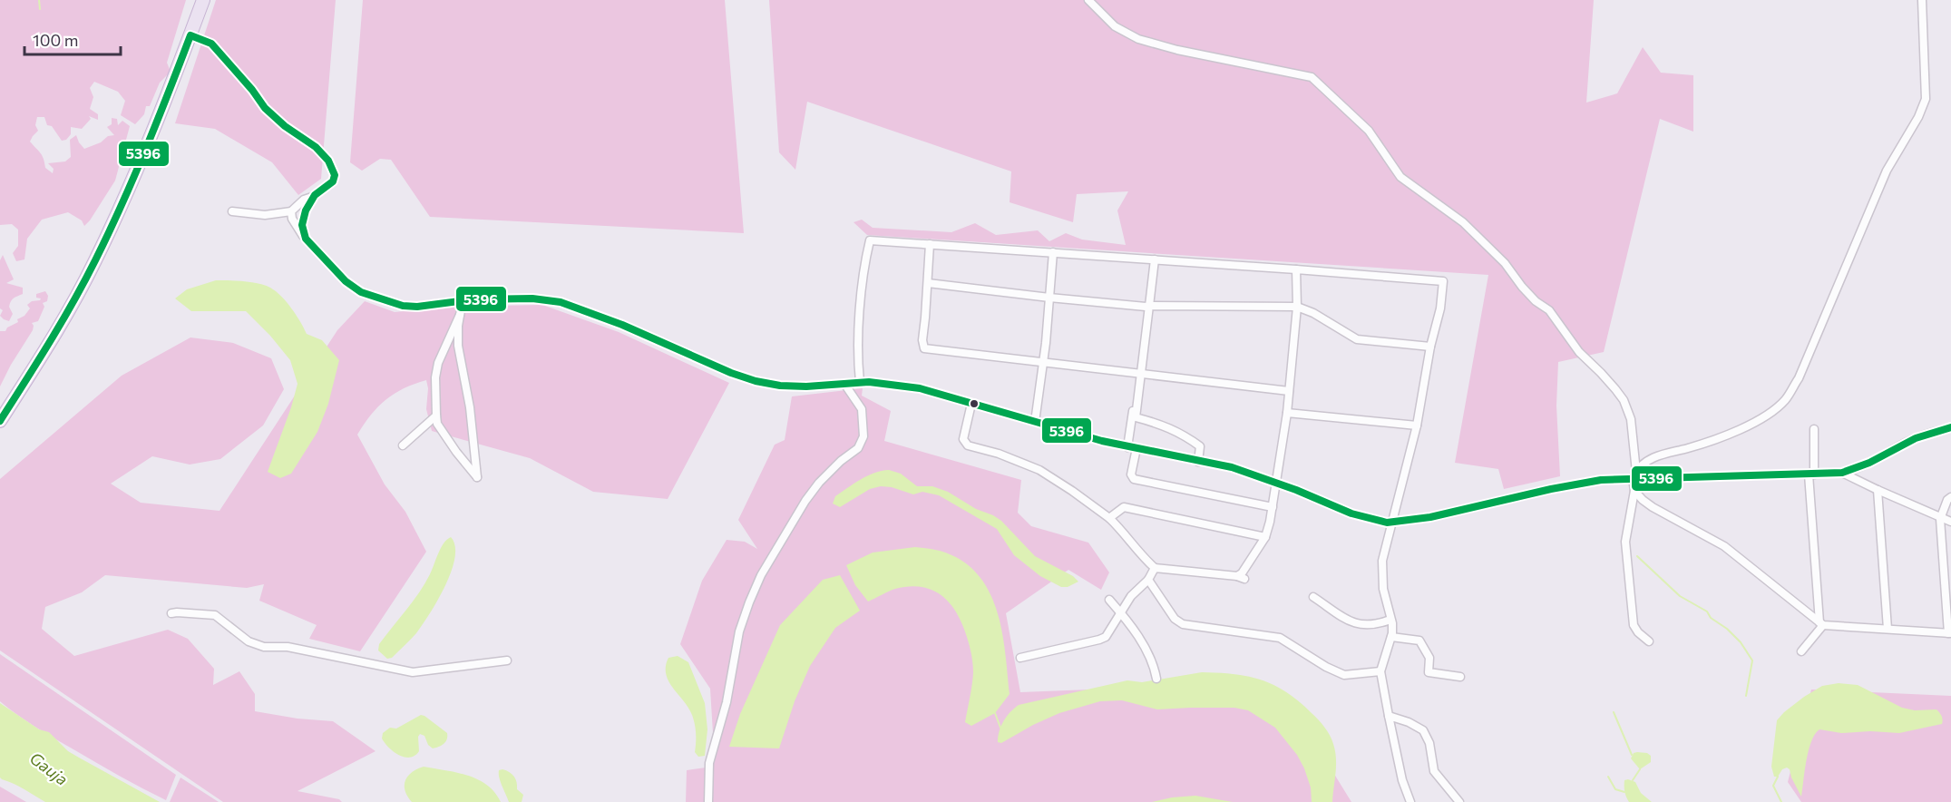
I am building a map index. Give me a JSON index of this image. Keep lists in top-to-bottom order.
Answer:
{
  "water": ["Gauja"],
  "lines": ["transit line 5396"],
  "scale_bar": "100 m"
}
